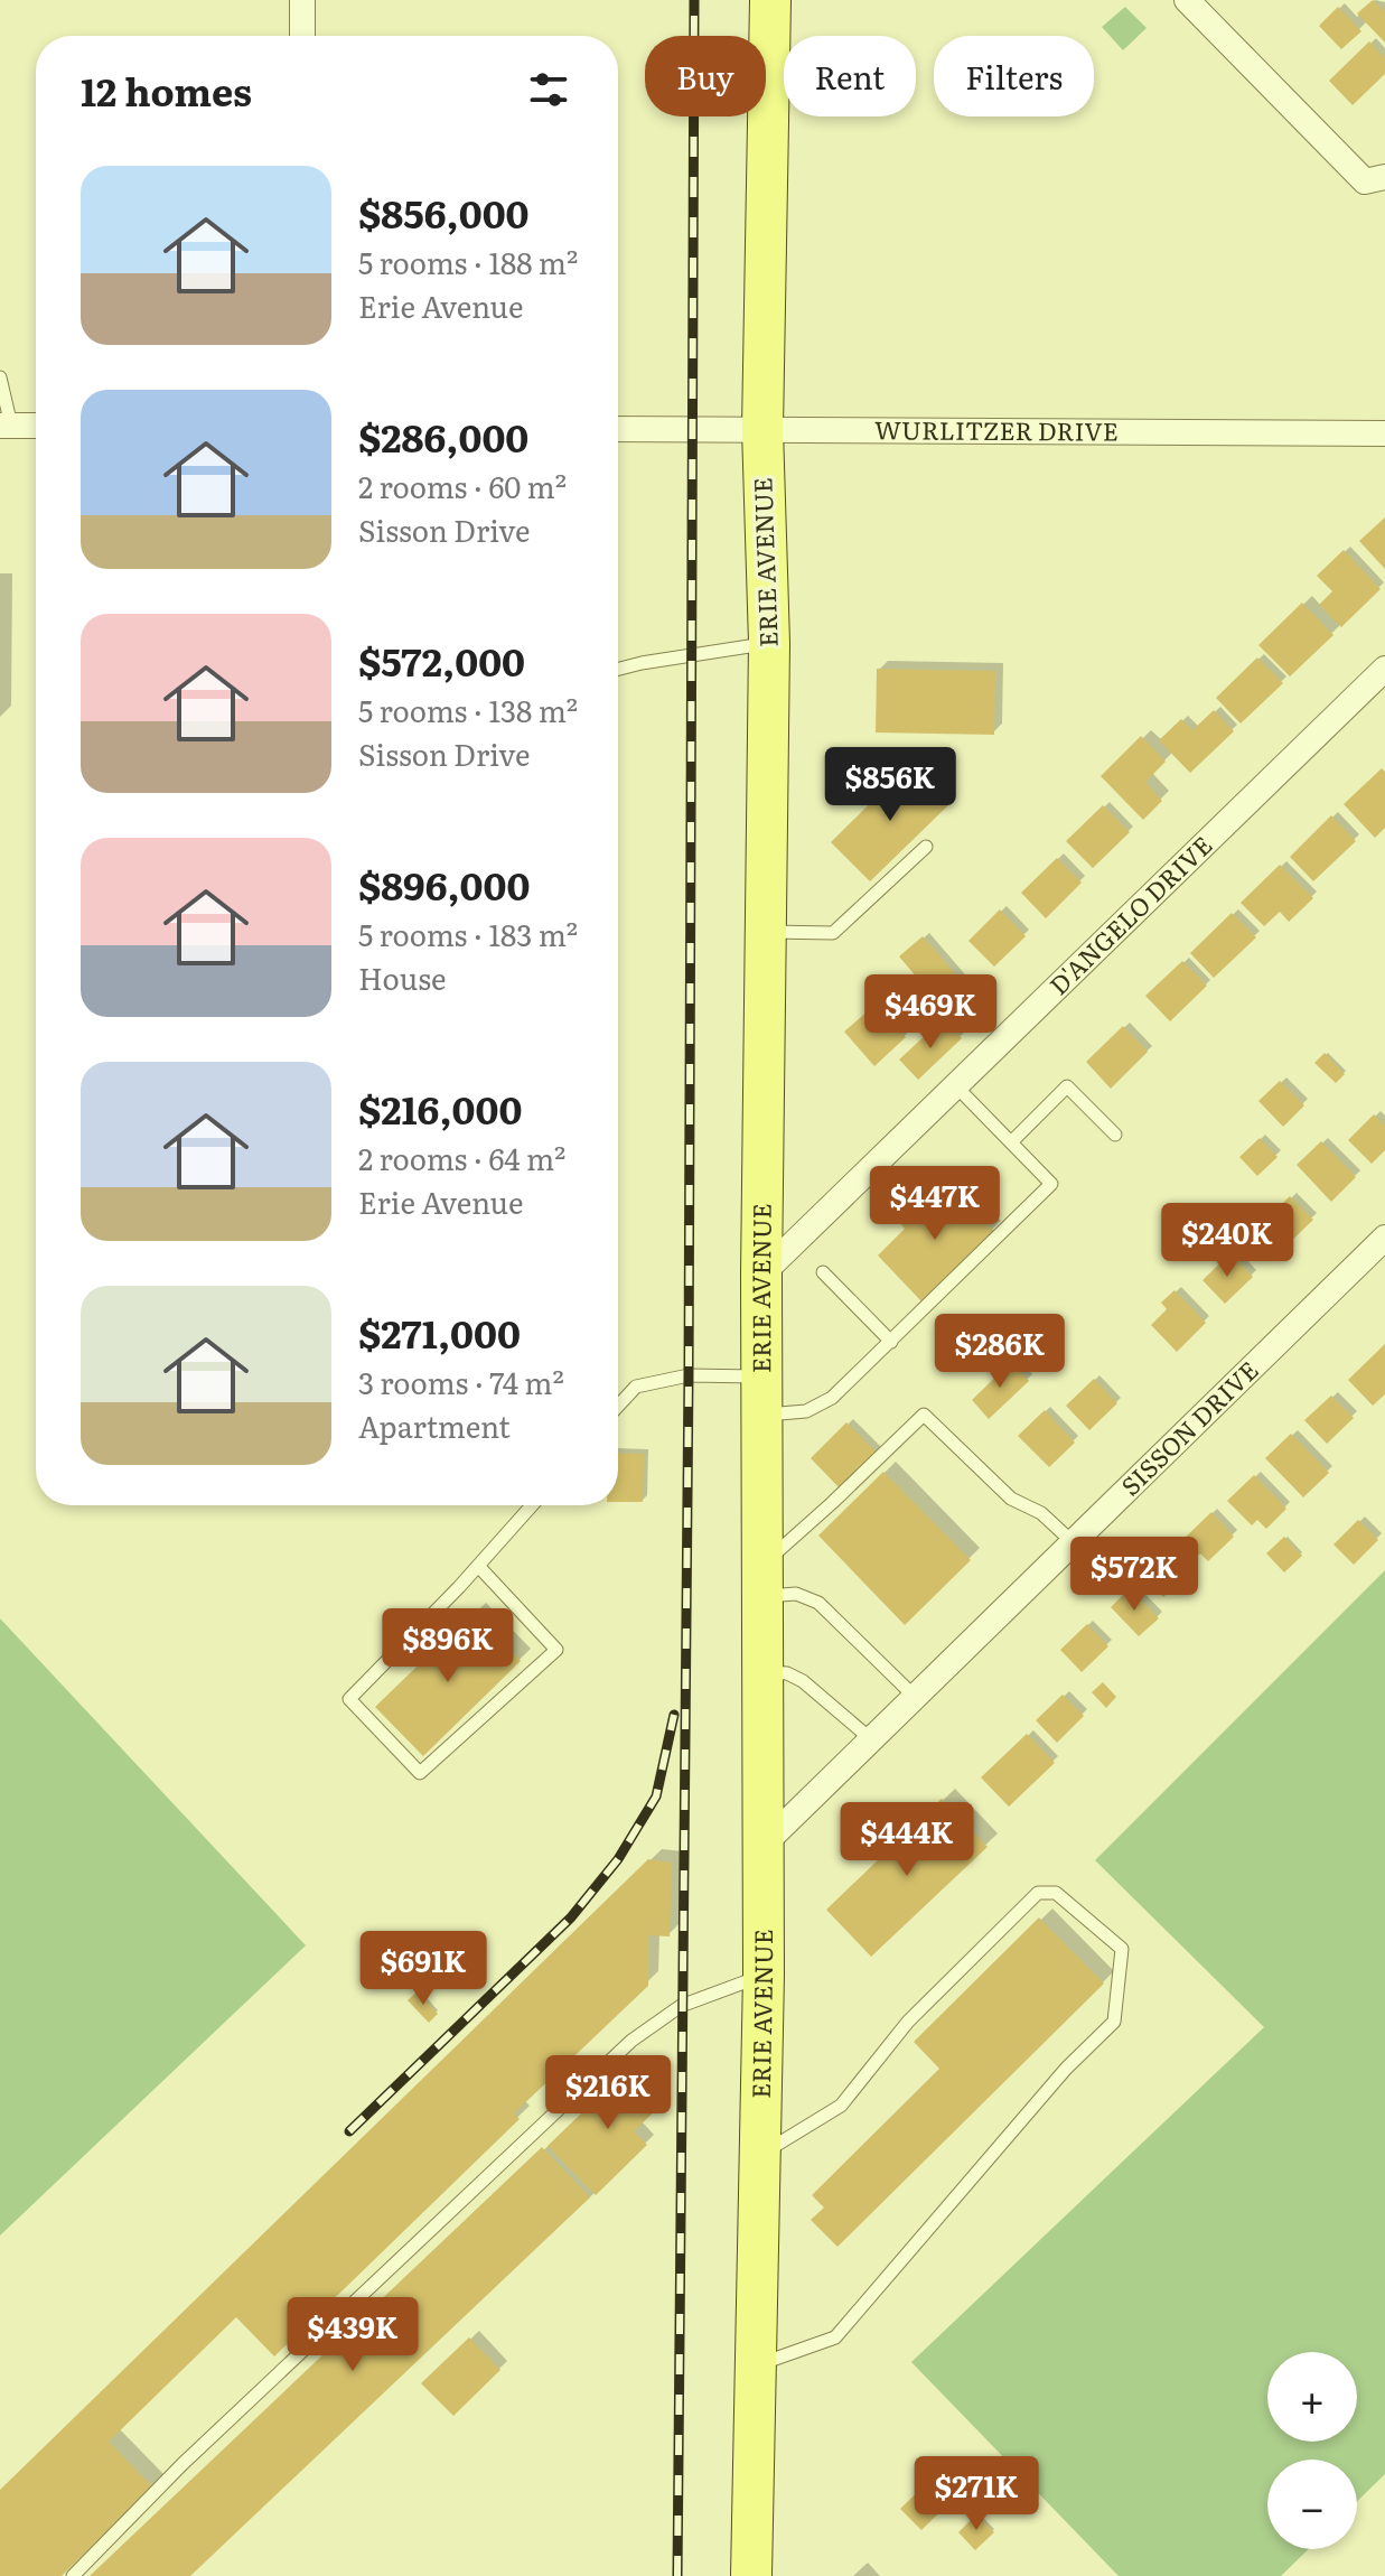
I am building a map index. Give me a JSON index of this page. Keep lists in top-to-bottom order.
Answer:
{
  "streets": {
    "main road": ["ERIE AVENUE"],
    "street": ["WURLITZER DRIVE", "D'ANGELO DRIVE", "SISSON DRIVE"]
  },
  "crossings": [
    ["WURLITZER DRIVE", "ERIE AVENUE"],
    ["ERIE AVENUE", "D'ANGELO DRIVE"],
    ["ERIE AVENUE", "SISSON DRIVE"]
  ],
  "page": {
    "chip": ["Buy", "Rent", "Filters"],
    "heading": "12 homes",
    "list": [
      {
        "name": "$856,000",
        "note": "5 rooms · 188 m² · Erie Avenue"
      },
      {
        "name": "$286,000",
        "note": "2 rooms · 60 m² · Sisson Drive"
      },
      {
        "name": "$572,000",
        "note": "5 rooms · 138 m² · Sisson Drive"
      },
      {
        "name": "$896,000",
        "note": "5 rooms · 183 m² · House"
      },
      {
        "name": "$216,000",
        "note": "2 rooms · 64 m² · Erie Avenue"
      },
      {
        "name": "$271,000",
        "note": "3 rooms · 74 m² · Apartment"
      }
    ],
    "price": [
      "$856K",
      "$469K",
      "$447K",
      "$240K",
      "$286K",
      "$572K",
      "$896K",
      "$444K",
      "$691K",
      "$216K",
      "$439K",
      "$271K"
    ],
    "map_buttons": ["+", "−"]
  }
}
